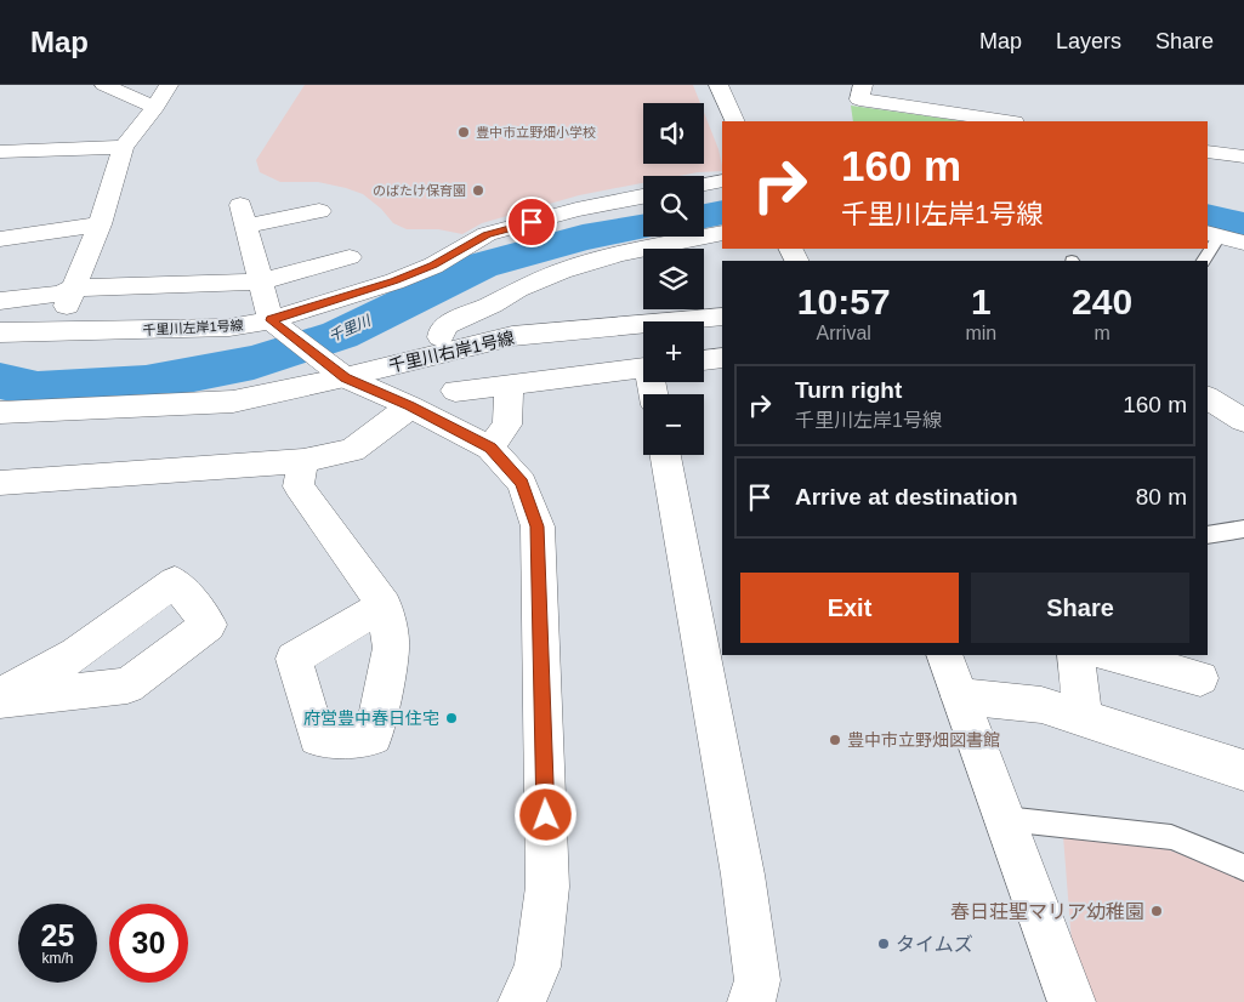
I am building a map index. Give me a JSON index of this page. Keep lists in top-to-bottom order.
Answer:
{
  "streets": {
    "street": ["千里川左岸1号線", "千里川右岸1号線"]
  },
  "water": ["千里川"],
  "places": [
    "豊中市立野畑小学校",
    "のばたけ保育園",
    "府営豊中春日住宅",
    "豊中市立野畑図書館",
    "春日荘聖マリア幼稚園",
    "タイムズ"
  ],
  "page": {
    "header": "Map",
    "nav": ["Map", "Layers", "Share"],
    "map_buttons": ["+", "−"],
    "turn": ["160 m", "千里川左岸1号線"],
    "eta": [
      "10:57",
      "Arrival",
      "1",
      "min",
      "240",
      "m"
    ],
    "list": [
      {
        "name": "Turn right",
        "note": "千里川左岸1号線",
        "value": "160 m"
      },
      {
        "name": "Arrive at destination",
        "value": "80 m"
      }
    ],
    "buttons": ["Exit", "Share"],
    "speed": "25 km/h",
    "limit": "30"
  }
}
